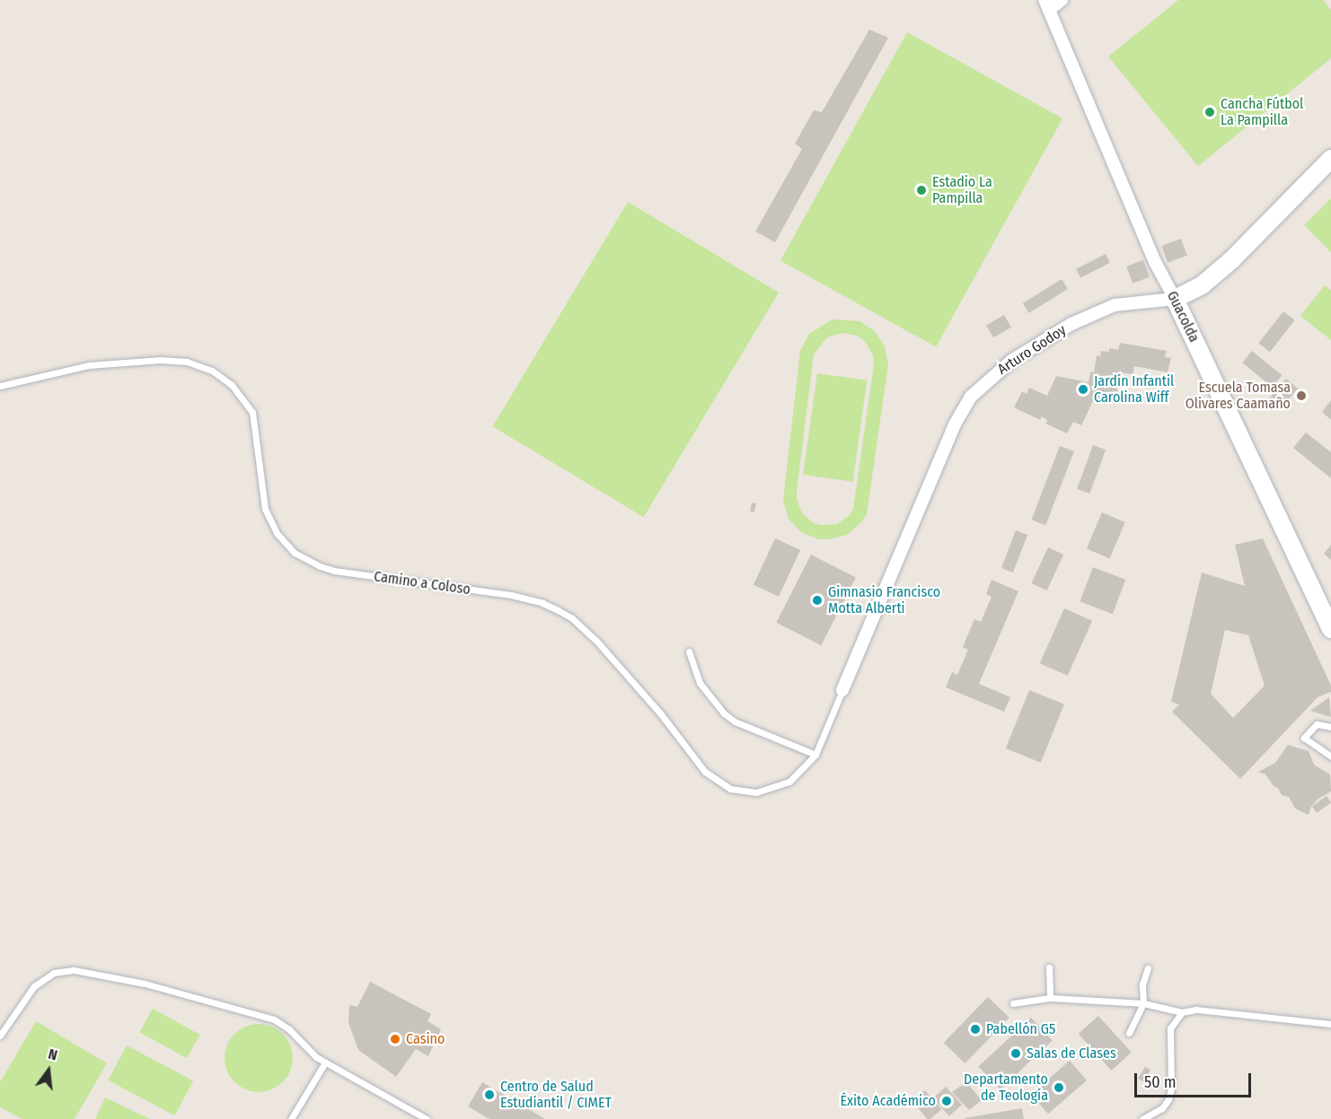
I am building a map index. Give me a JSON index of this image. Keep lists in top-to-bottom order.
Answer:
{
  "streets": {
    "street": ["Guacolda", "Arturo Godoy"],
    "lane": ["Camino a Coloso"]
  },
  "crossings": [
    ["Guacolda", "Arturo Godoy"],
    ["Arturo Godoy", "Camino a Coloso"]
  ],
  "places": [
    "Cancha Fútbol La Pampilla",
    "Estadio La Pampilla",
    "Jardín Infantil Carolina Wiff",
    "Escuela Tomasa Olivares Caamaño",
    "Gimnasio Francisco Motta Alberti",
    "Pabellón G5",
    "Casino",
    "Salas de Clases",
    "Departamento de Teología",
    "Centro de Salud Estudiantil / CIMET",
    "Éxito Académico"
  ],
  "scale_bar": "50 m",
  "north": "top"
}
